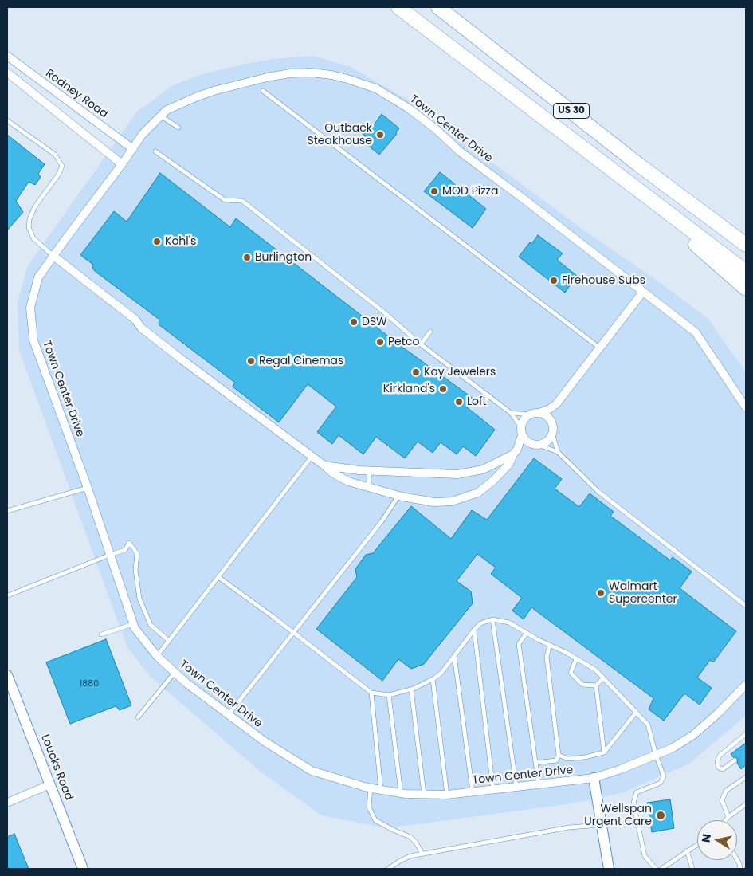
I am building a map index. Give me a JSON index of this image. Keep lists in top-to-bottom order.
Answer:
{
  "streets": {
    "highway": ["US 30"],
    "street": ["Rodney Road", "Town Center Drive", "Loucks Road"]
  },
  "crossings": [
    ["Rodney Road", "Town Center Drive"]
  ],
  "places": [
    "Outback Steakhouse",
    "MOD Pizza",
    "Kohl's",
    "Burlington",
    "Firehouse Subs",
    "DSW",
    "Petco",
    "Regal Cinemas",
    "Kay Jewelers",
    "Kirkland's",
    "Loft",
    "Walmart Supercenter",
    "Wellspan Urgent Care"
  ],
  "house_numbers": ["1880"],
  "north": "left"
}
